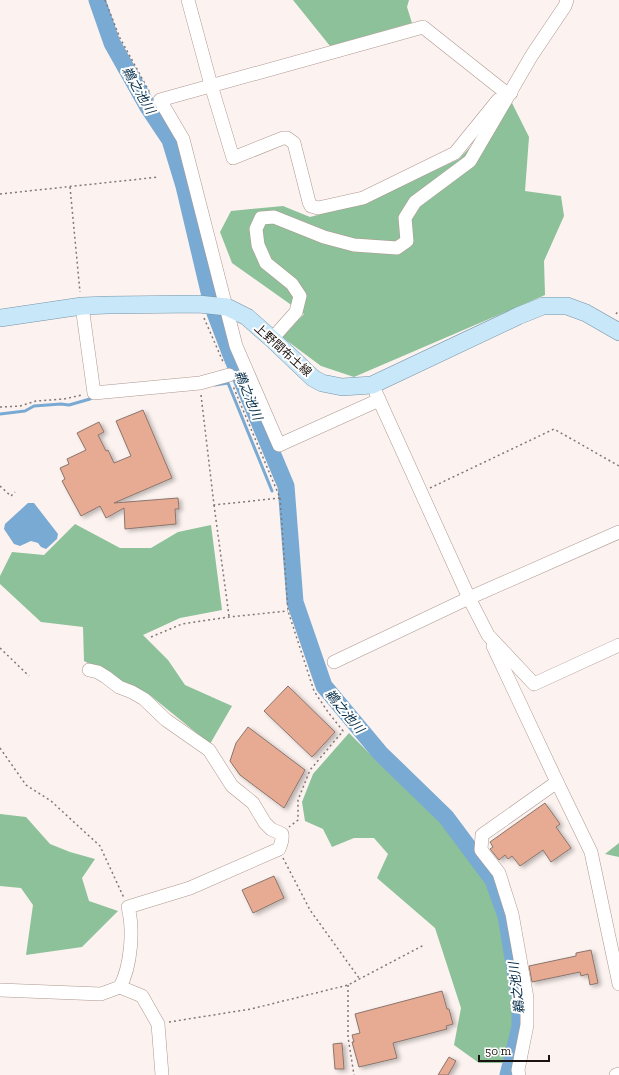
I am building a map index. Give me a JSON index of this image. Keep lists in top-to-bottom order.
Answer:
{
  "streets": {
    "main road": ["上野間布土線"]
  },
  "water": ["鵜之池川"],
  "scale_bar": "50 m"
}
